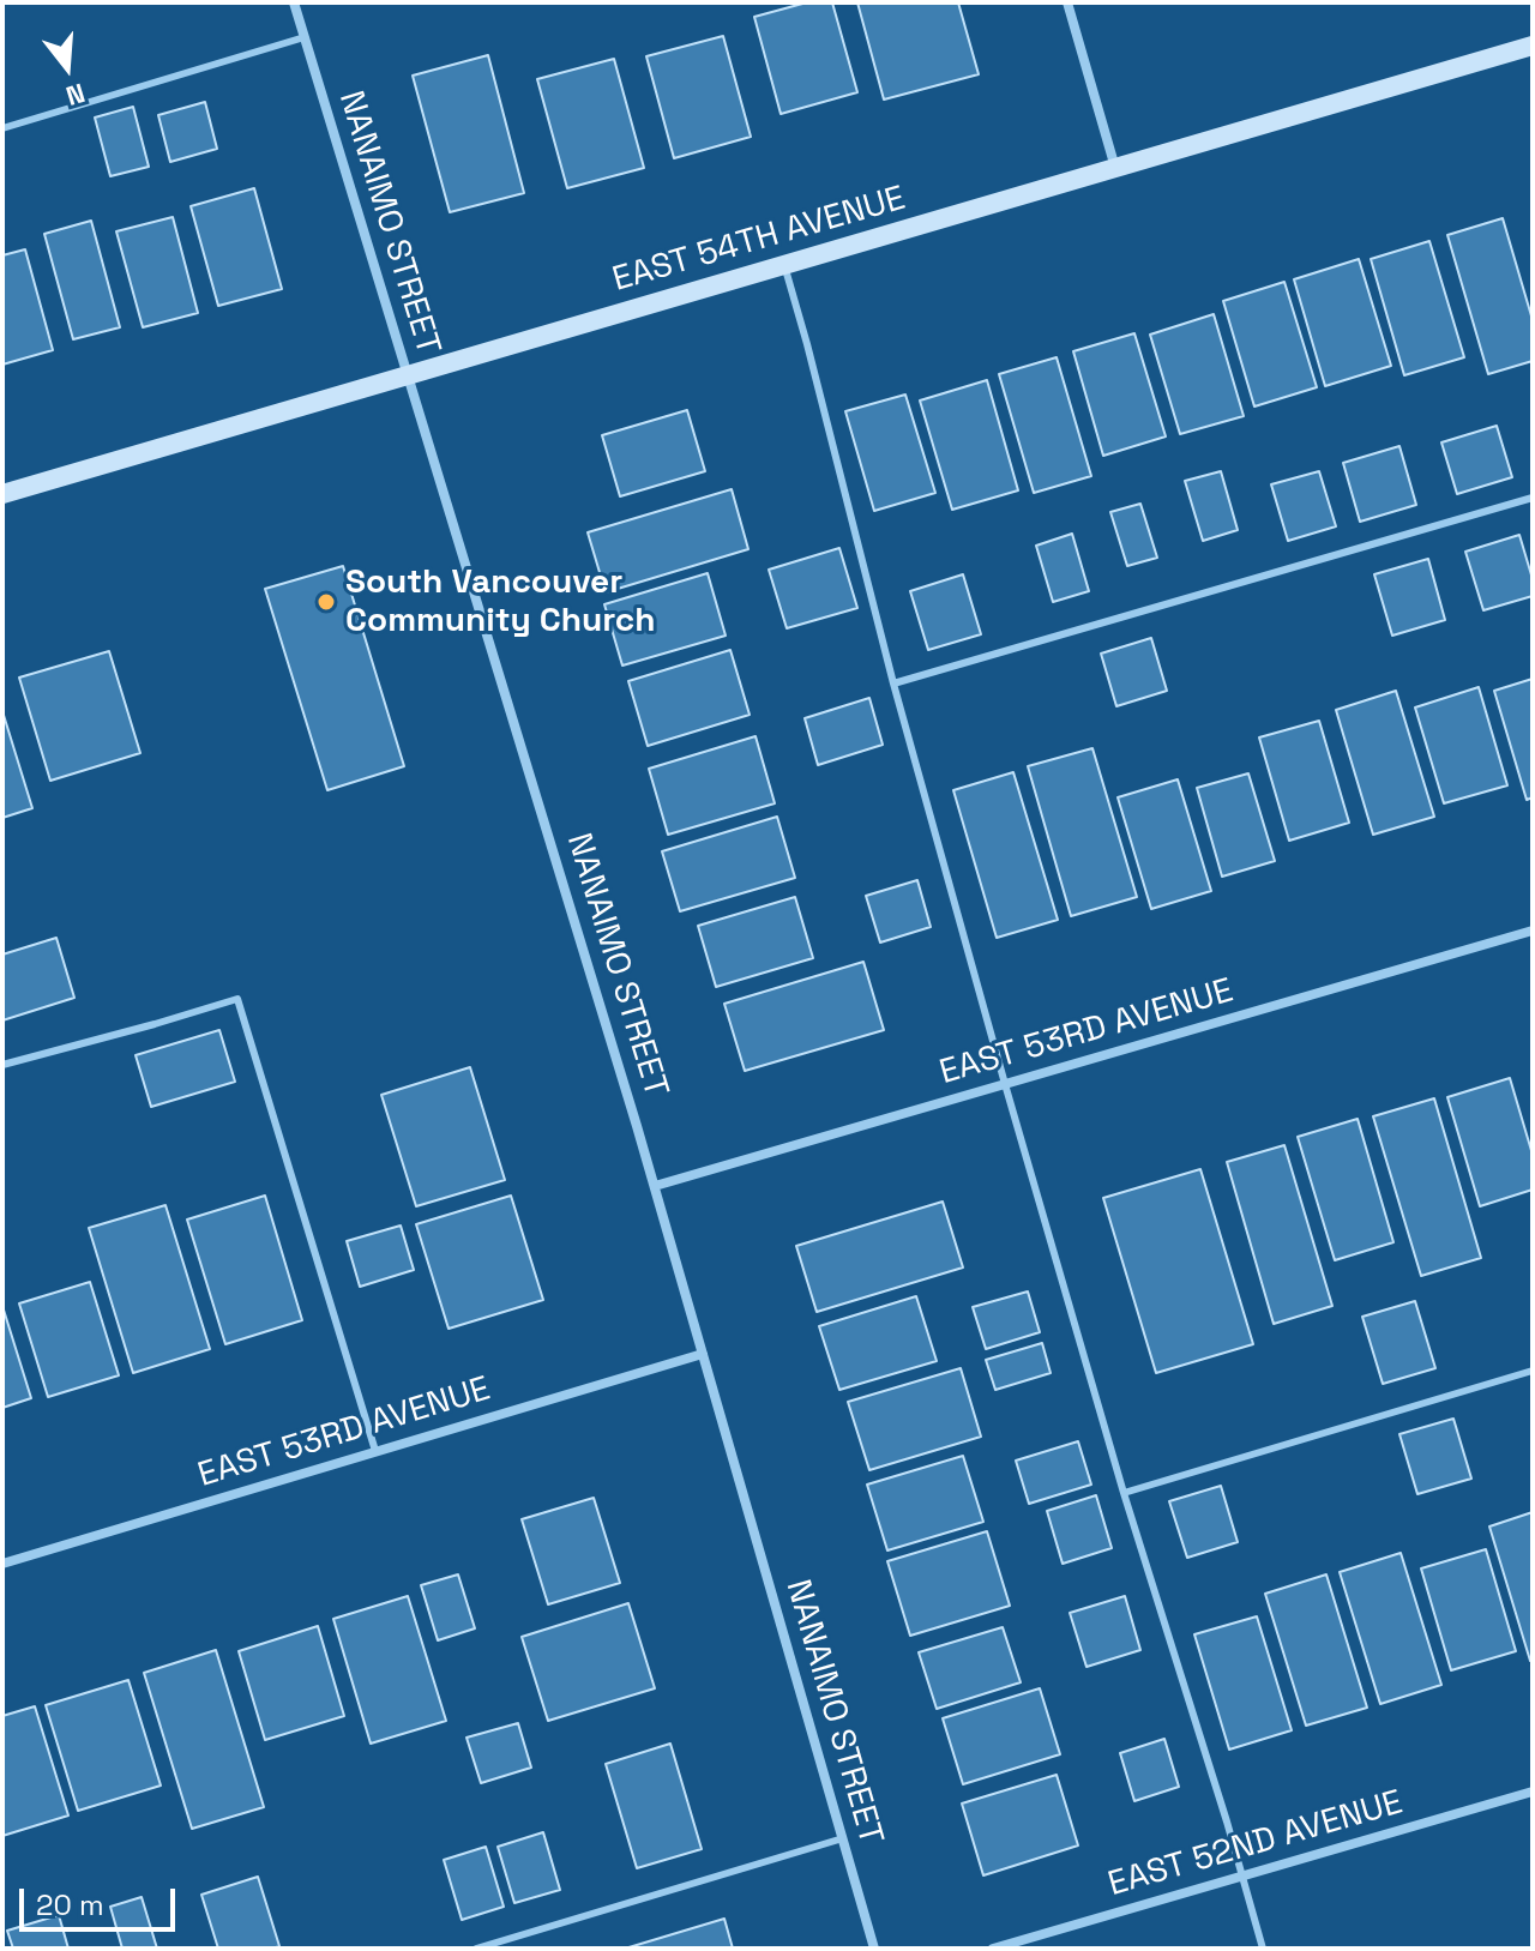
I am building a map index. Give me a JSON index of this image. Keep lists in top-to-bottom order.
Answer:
{
  "streets": {
    "street": [
      "NANAIMO STREET",
      "EAST 54TH AVENUE",
      "EAST 53RD AVENUE",
      "EAST 52ND AVENUE"
    ]
  },
  "crossings": [
    ["NANAIMO STREET", "EAST 54TH AVENUE"],
    ["NANAIMO STREET", "EAST 53RD AVENUE"]
  ],
  "places": ["South Vancouver Community Church"],
  "scale_bar": "20 m",
  "north": "bottom"
}
